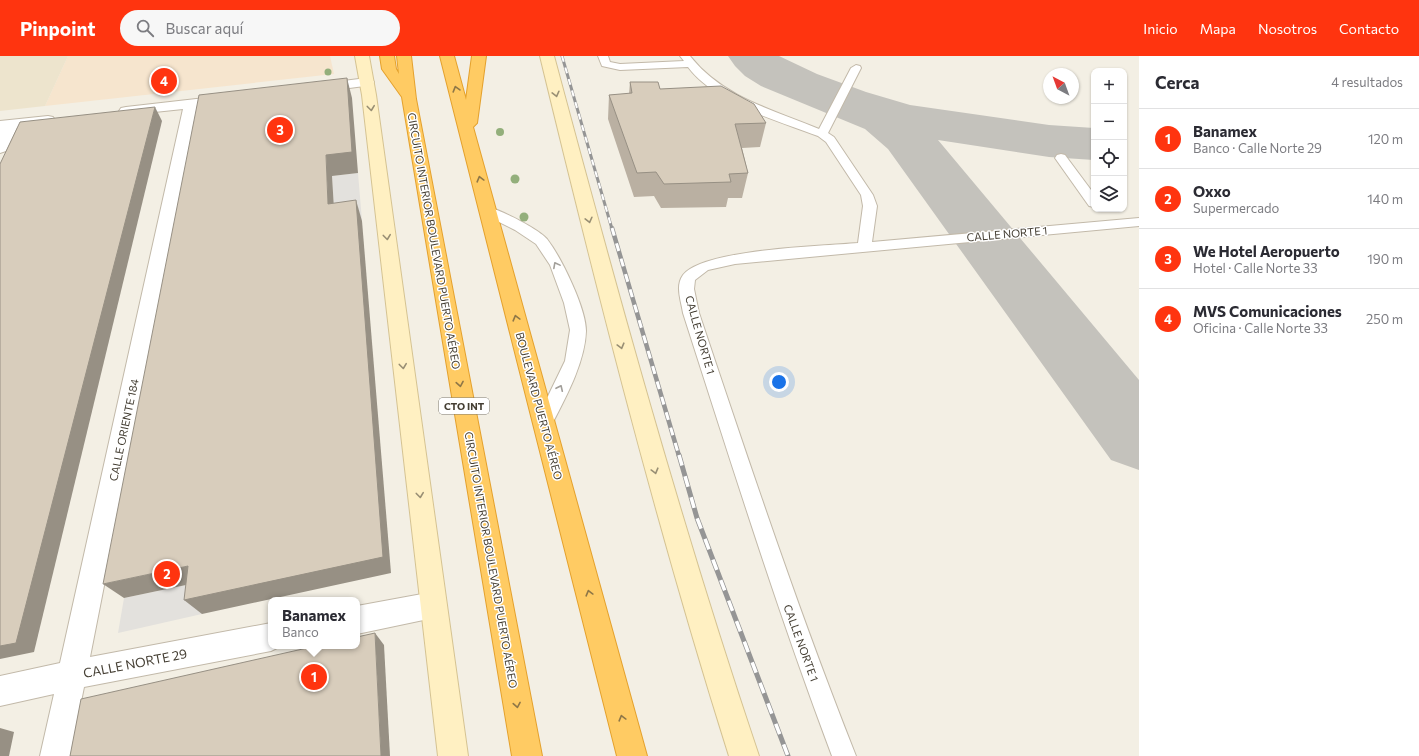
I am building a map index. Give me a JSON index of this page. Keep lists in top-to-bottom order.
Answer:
{
  "streets": {
    "highway": ["CIRCUITO INTERIOR BOULEVARD PUERTO AÉREO", "CTO INT", "BOULEVARD PUERTO AÉREO"],
    "street": ["CALLE ORIENTE 184", "CALLE NORTE 29"],
    "lane": ["CALLE NORTE 1"]
  },
  "crossings": [
    ["CALLE ORIENTE 184", "CALLE NORTE 29"]
  ],
  "one_way": ["CIRCUITO INTERIOR BOULEVARD PUERTO AÉREO", "BOULEVARD PUERTO AÉREO"],
  "north": "top left",
  "page": {
    "header": "Pinpoint",
    "search": "Buscar aquí",
    "nav": [
      "Inicio",
      "Mapa",
      "Nosotros",
      "Contacto"
    ],
    "heading": ["Cerca", "4 resultados"],
    "pins": [
      "4",
      "3",
      "2",
      "1"
    ],
    "map_buttons": ["+", "−"],
    "list": [
      {
        "mark": "1",
        "name": "Banamex",
        "note": "Banco · Calle Norte 29",
        "value": "120 m"
      },
      {
        "mark": "2",
        "name": "Oxxo",
        "note": "Supermercado",
        "value": "140 m"
      },
      {
        "mark": "3",
        "name": "We Hotel Aeropuerto",
        "note": "Hotel · Calle Norte 33",
        "value": "190 m"
      },
      {
        "mark": "4",
        "name": "MVS Comunicaciones",
        "note": "Oficina · Calle Norte 33",
        "value": "250 m"
      }
    ],
    "popup": ["Banamex", "Banco"]
  }
}
